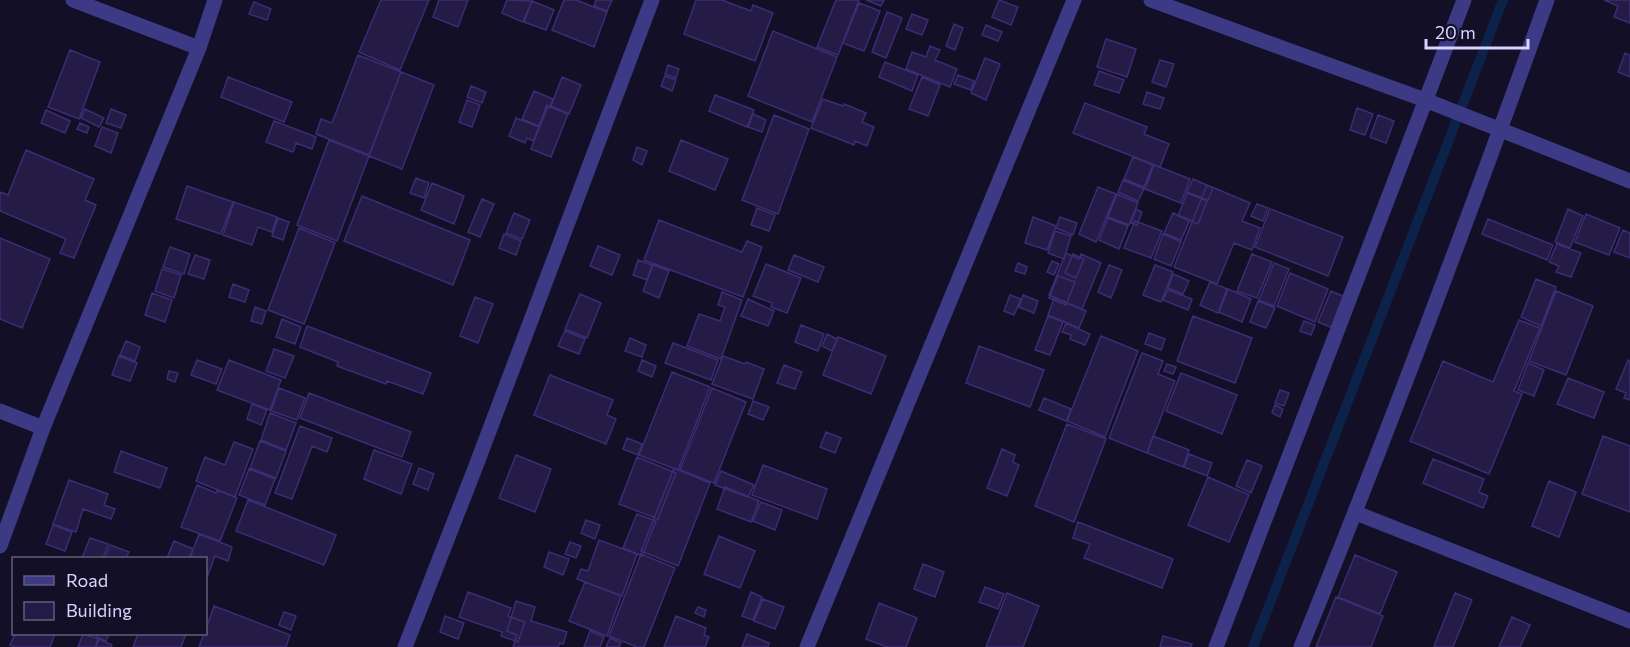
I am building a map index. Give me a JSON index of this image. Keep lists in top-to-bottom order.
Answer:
{
  "legend": ["Road", "Building"],
  "scale_bar": "20 m"
}
